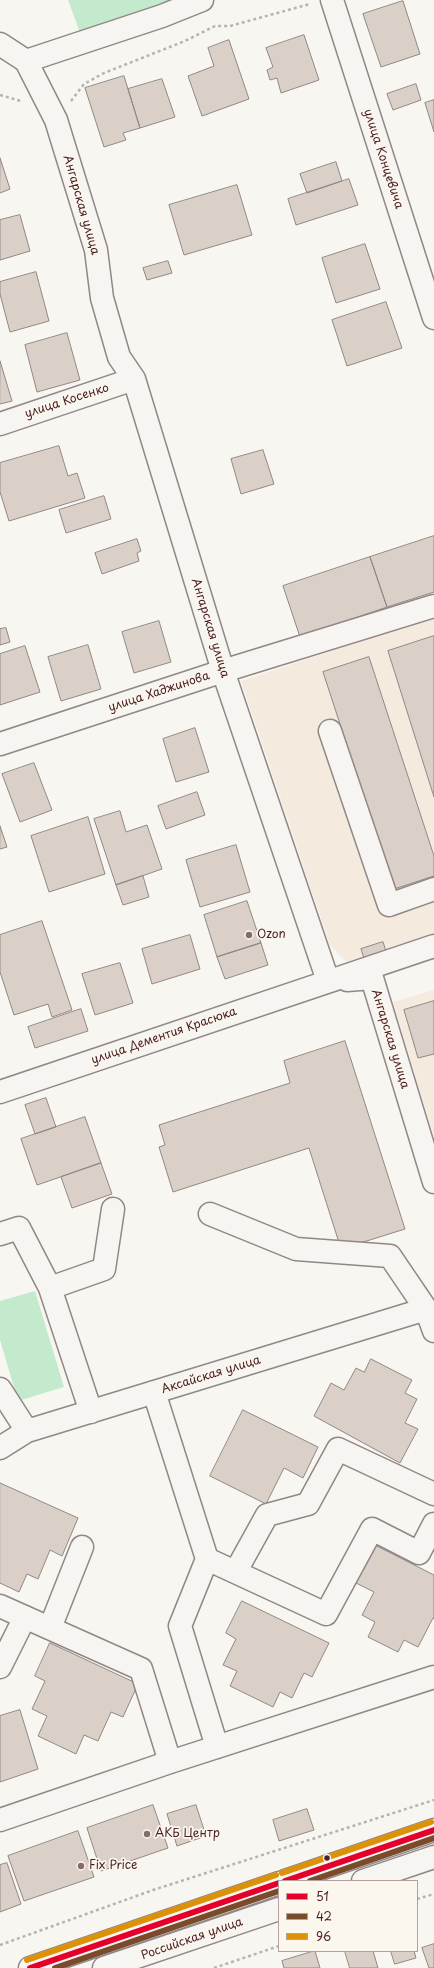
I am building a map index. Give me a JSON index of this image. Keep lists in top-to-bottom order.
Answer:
{
  "streets": {
    "street": [
      "улица Концевича",
      "Ангарская улица",
      "улица Косенко",
      "улица Хаджинова",
      "улица Дементия Красюка",
      "Аксайская улица",
      "Российская улица"
    ]
  },
  "crossings": [
    ["Ангарская улица", "улица Косенко"],
    ["Ангарская улица", "улица Хаджинова"],
    ["Ангарская улица", "улица Дементия Красюка"]
  ],
  "places": ["Ozon", "АКБ Центр", "Fix Price"],
  "lines": ["transit line 96", "transit line 51", "transit line 42"],
  "legend": ["51", "42", "96"]
}
